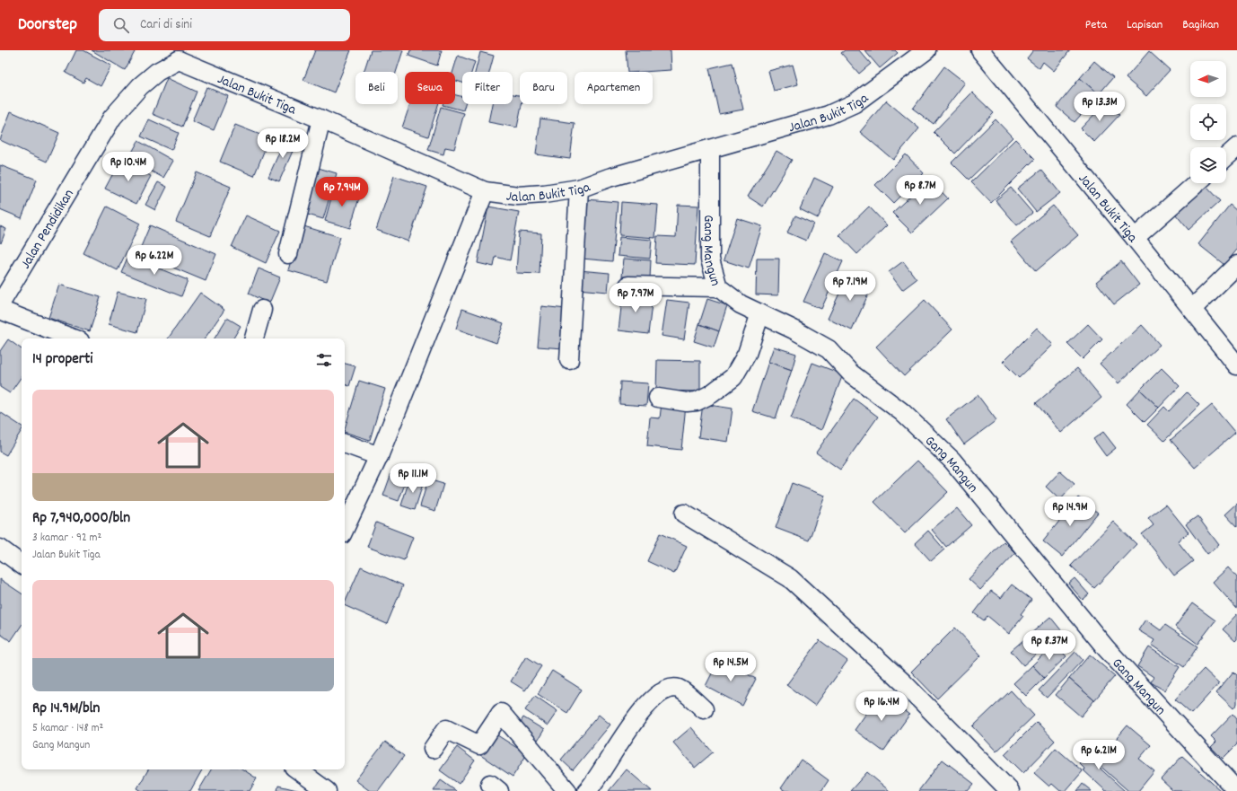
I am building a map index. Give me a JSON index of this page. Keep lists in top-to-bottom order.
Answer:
{
  "streets": {
    "street": ["Jalan Bukit Tiga", "Jalan Pendidikan", "Gang Mangun"]
  },
  "crossings": [
    ["Jalan Bukit Tiga", "Jalan Pendidikan"],
    ["Jalan Bukit Tiga", "Gang Mangun"]
  ],
  "north": "left",
  "page": {
    "header": "Doorstep",
    "search": "Cari di sini",
    "nav": ["Peta", "Lapisan", "Bagikan"],
    "chip": [
      "Beli",
      "Sewa",
      "Filter",
      "Baru",
      "Apartemen"
    ],
    "price": [
      "Rp 13.3M",
      "Rp 18.2M",
      "Rp 10.4M",
      "Rp 8.7M",
      "Rp 7.94M",
      "Rp 6.22M",
      "Rp 7.19M",
      "Rp 7.97M",
      "Rp 11.1M",
      "Rp 14.9M",
      "Rp 8.37M",
      "Rp 14.5M",
      "Rp 16.4M",
      "Rp 6.21M"
    ],
    "heading": "14 properti",
    "list": [
      {
        "name": "Rp 7,940,000/bln",
        "note": "3 kamar · 92 m² · Jalan Bukit Tiga"
      },
      {
        "name": "Rp 14.9M/bln",
        "note": "5 kamar · 148 m² · Gang Mangun"
      }
    ]
  }
}
